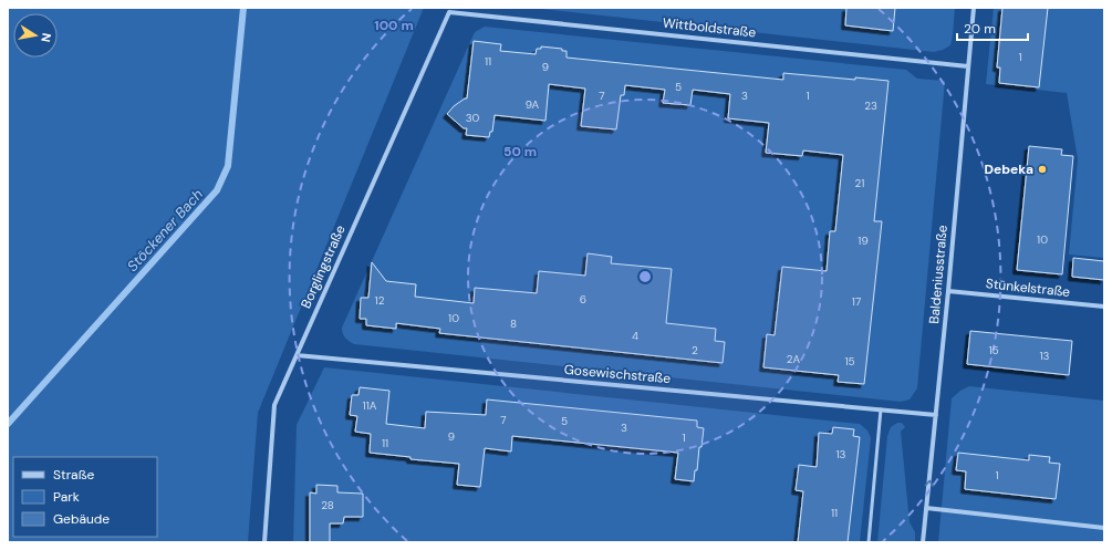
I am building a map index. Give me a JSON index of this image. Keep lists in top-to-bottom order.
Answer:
{
  "streets": {
    "street": [
      "Wittboldstraße",
      "Borglingstraße",
      "Baldeniusstraße",
      "Stünkelstraße",
      "Gosewischstraße"
    ]
  },
  "crossings": [
    ["Wittboldstraße", "Borglingstraße"],
    ["Wittboldstraße", "Baldeniusstraße"],
    ["Borglingstraße", "Gosewischstraße"],
    ["Baldeniusstraße", "Stünkelstraße"],
    ["Baldeniusstraße", "Gosewischstraße"]
  ],
  "water": ["Stöckener Bach"],
  "places": ["Debeka"],
  "house_numbers": [
    "1",
    "11",
    "9",
    "5",
    "7",
    "3",
    "1",
    "9A",
    "23",
    "30",
    "21",
    "10",
    "19",
    "6",
    "12",
    "17",
    "10",
    "8",
    "4",
    "2",
    "15",
    "13",
    "2A",
    "15",
    "11A",
    "7",
    "5",
    "3",
    "9",
    "1",
    "11",
    "13",
    "1",
    "28",
    "11"
  ],
  "legend": ["Straße", "Park", "Gebäude"],
  "scale_bar": "20 m",
  "north": "right",
  "rings": ["100 m", "50 m"]
}
